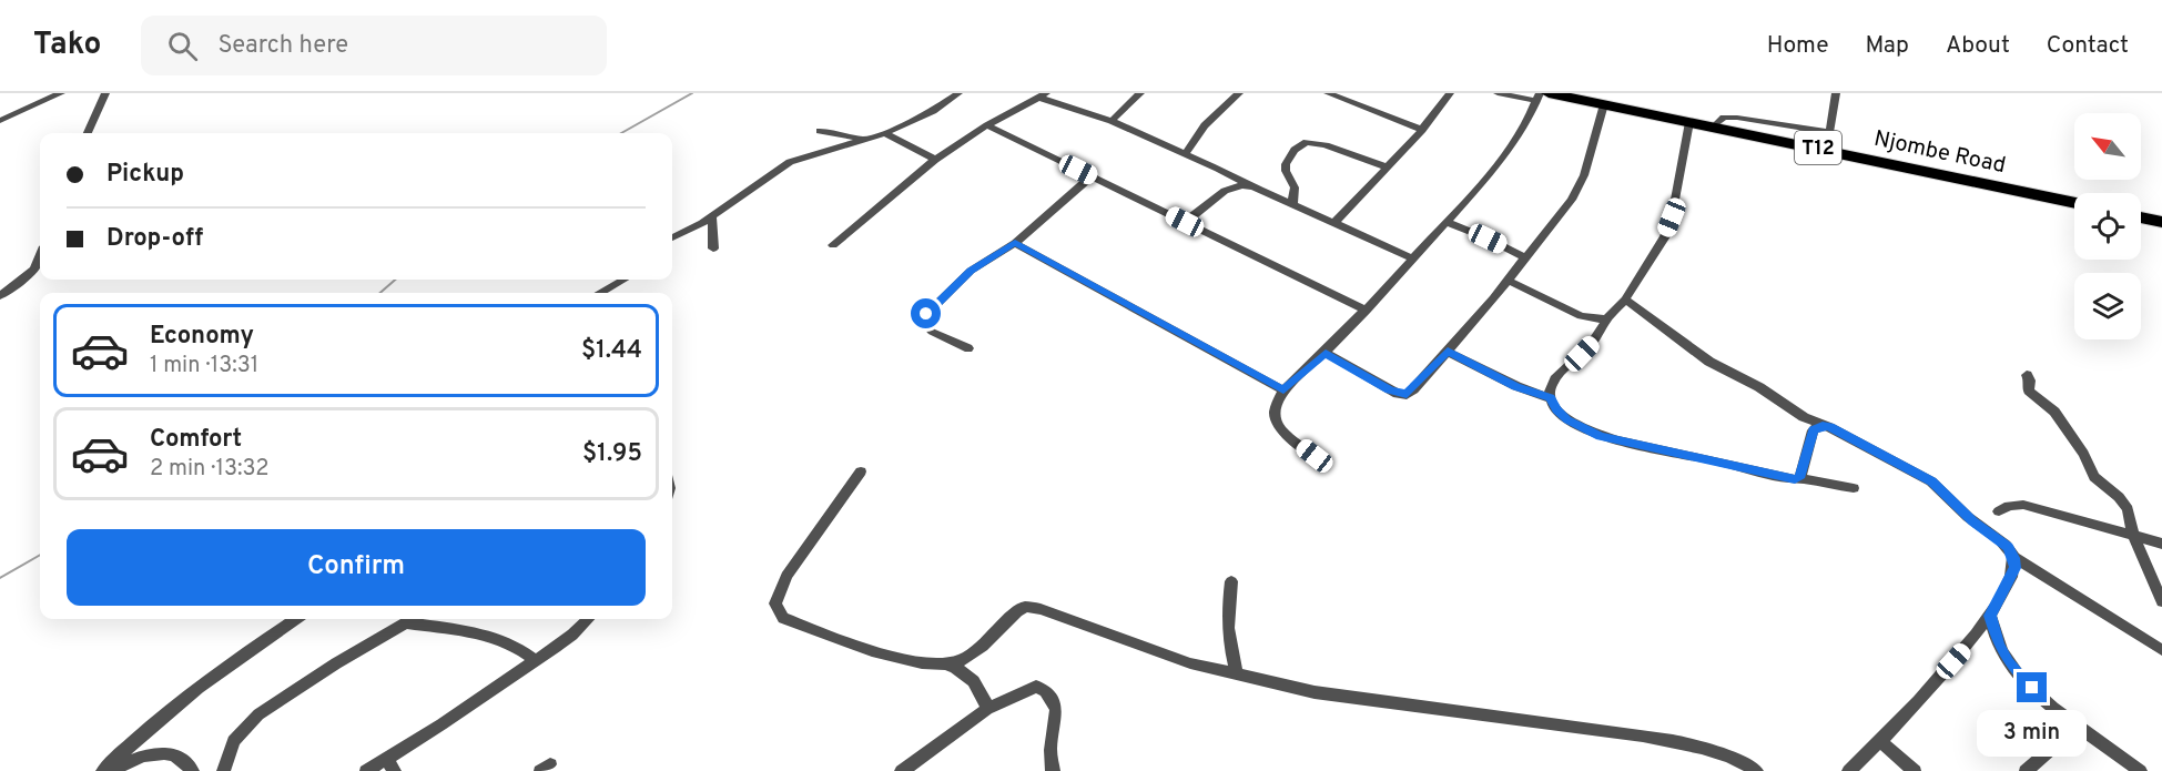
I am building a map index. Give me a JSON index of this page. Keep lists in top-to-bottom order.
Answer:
{
  "streets": {
    "highway": ["T12", "Njombe Road"]
  },
  "north": "top left",
  "page": {
    "header": "Tako",
    "search": "Search here",
    "nav": [
      "Home",
      "Map",
      "About",
      "Contact"
    ],
    "banner": ["Pickup", "Drop-off"],
    "list": [
      {
        "name": "Economy",
        "note": "1 min · 13:31",
        "value": "$1.44"
      },
      {
        "name": "Comfort",
        "note": "2 min · 13:32",
        "value": "$1.95"
      }
    ],
    "buttons": "Confirm",
    "bubble": "3 min"
  }
}
